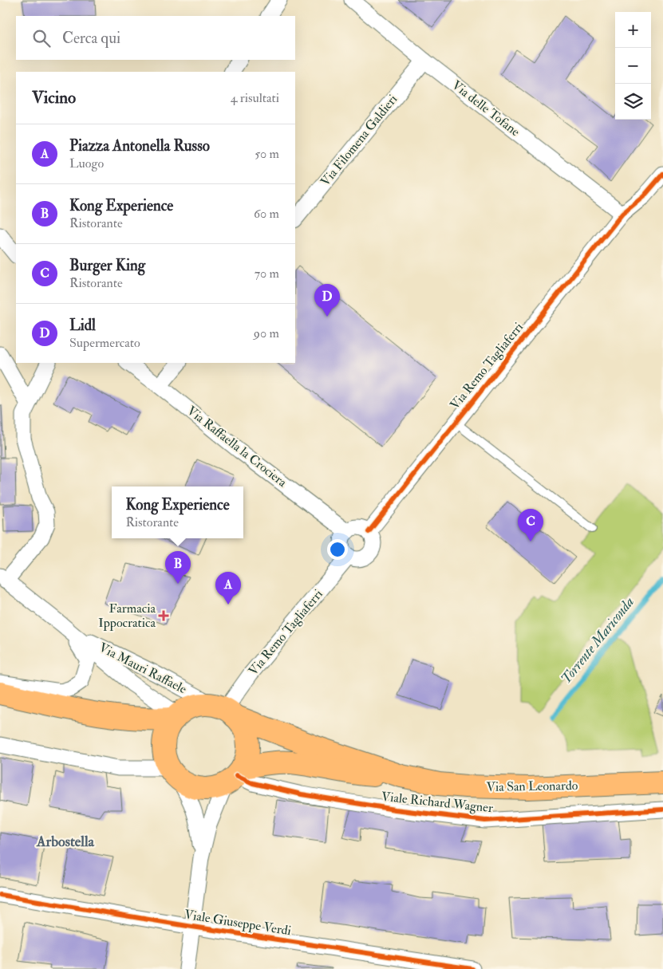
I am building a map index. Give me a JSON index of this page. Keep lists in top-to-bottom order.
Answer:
{
  "streets": {
    "main road": ["Via San Leonardo"],
    "street": [
      "Via delle Tofane",
      "Via Filomena Galdieri",
      "Via Remo Tagliaferri",
      "Via Raffaella la Crociera",
      "Via Mauri Raffaele",
      "Viale Richard Wagner",
      "Viale Giuseppe Verdi"
    ]
  },
  "crossings": [
    ["Via delle Tofane", "Via Filomena Galdieri"],
    ["Via delle Tofane", "Via Remo Tagliaferri"],
    ["Via Remo Tagliaferri", "Via Raffaella la Crociera"],
    ["Via Remo Tagliaferri", "Via Mauri Raffaele"],
    ["Via Remo Tagliaferri", "Via San Leonardo"],
    ["Via Remo Tagliaferri", "Viale Richard Wagner"],
    ["Via Remo Tagliaferri", "Viale Giuseppe Verdi"],
    ["Via Mauri Raffaele", "Via San Leonardo"],
    ["Via Mauri Raffaele", "Viale Richard Wagner"],
    ["Via Mauri Raffaele", "Viale Giuseppe Verdi"],
    ["Via San Leonardo", "Viale Richard Wagner"],
    ["Via San Leonardo", "Viale Giuseppe Verdi"],
    ["Viale Richard Wagner", "Viale Giuseppe Verdi"]
  ],
  "districts": ["Arbostella"],
  "water": ["Torrente Mariconda"],
  "places": {
    "health": ["Farmacia Ippocratica"]
  },
  "page": {
    "map_buttons": ["+", "−"],
    "search": "Cerca qui",
    "heading": ["Vicino", "4 risultati"],
    "list": [
      {
        "mark": "A",
        "name": "Piazza Antonella Russo",
        "note": "Luogo",
        "value": "50 m"
      },
      {
        "mark": "B",
        "name": "Kong Experience",
        "note": "Ristorante",
        "value": "60 m"
      },
      {
        "mark": "C",
        "name": "Burger King",
        "note": "Ristorante",
        "value": "70 m"
      },
      {
        "mark": "D",
        "name": "Lidl",
        "note": "Supermercato",
        "value": "90 m"
      }
    ],
    "pins": [
      "D",
      "C",
      "B",
      "A"
    ],
    "popup": ["Kong Experience", "Ristorante"]
  }
}
